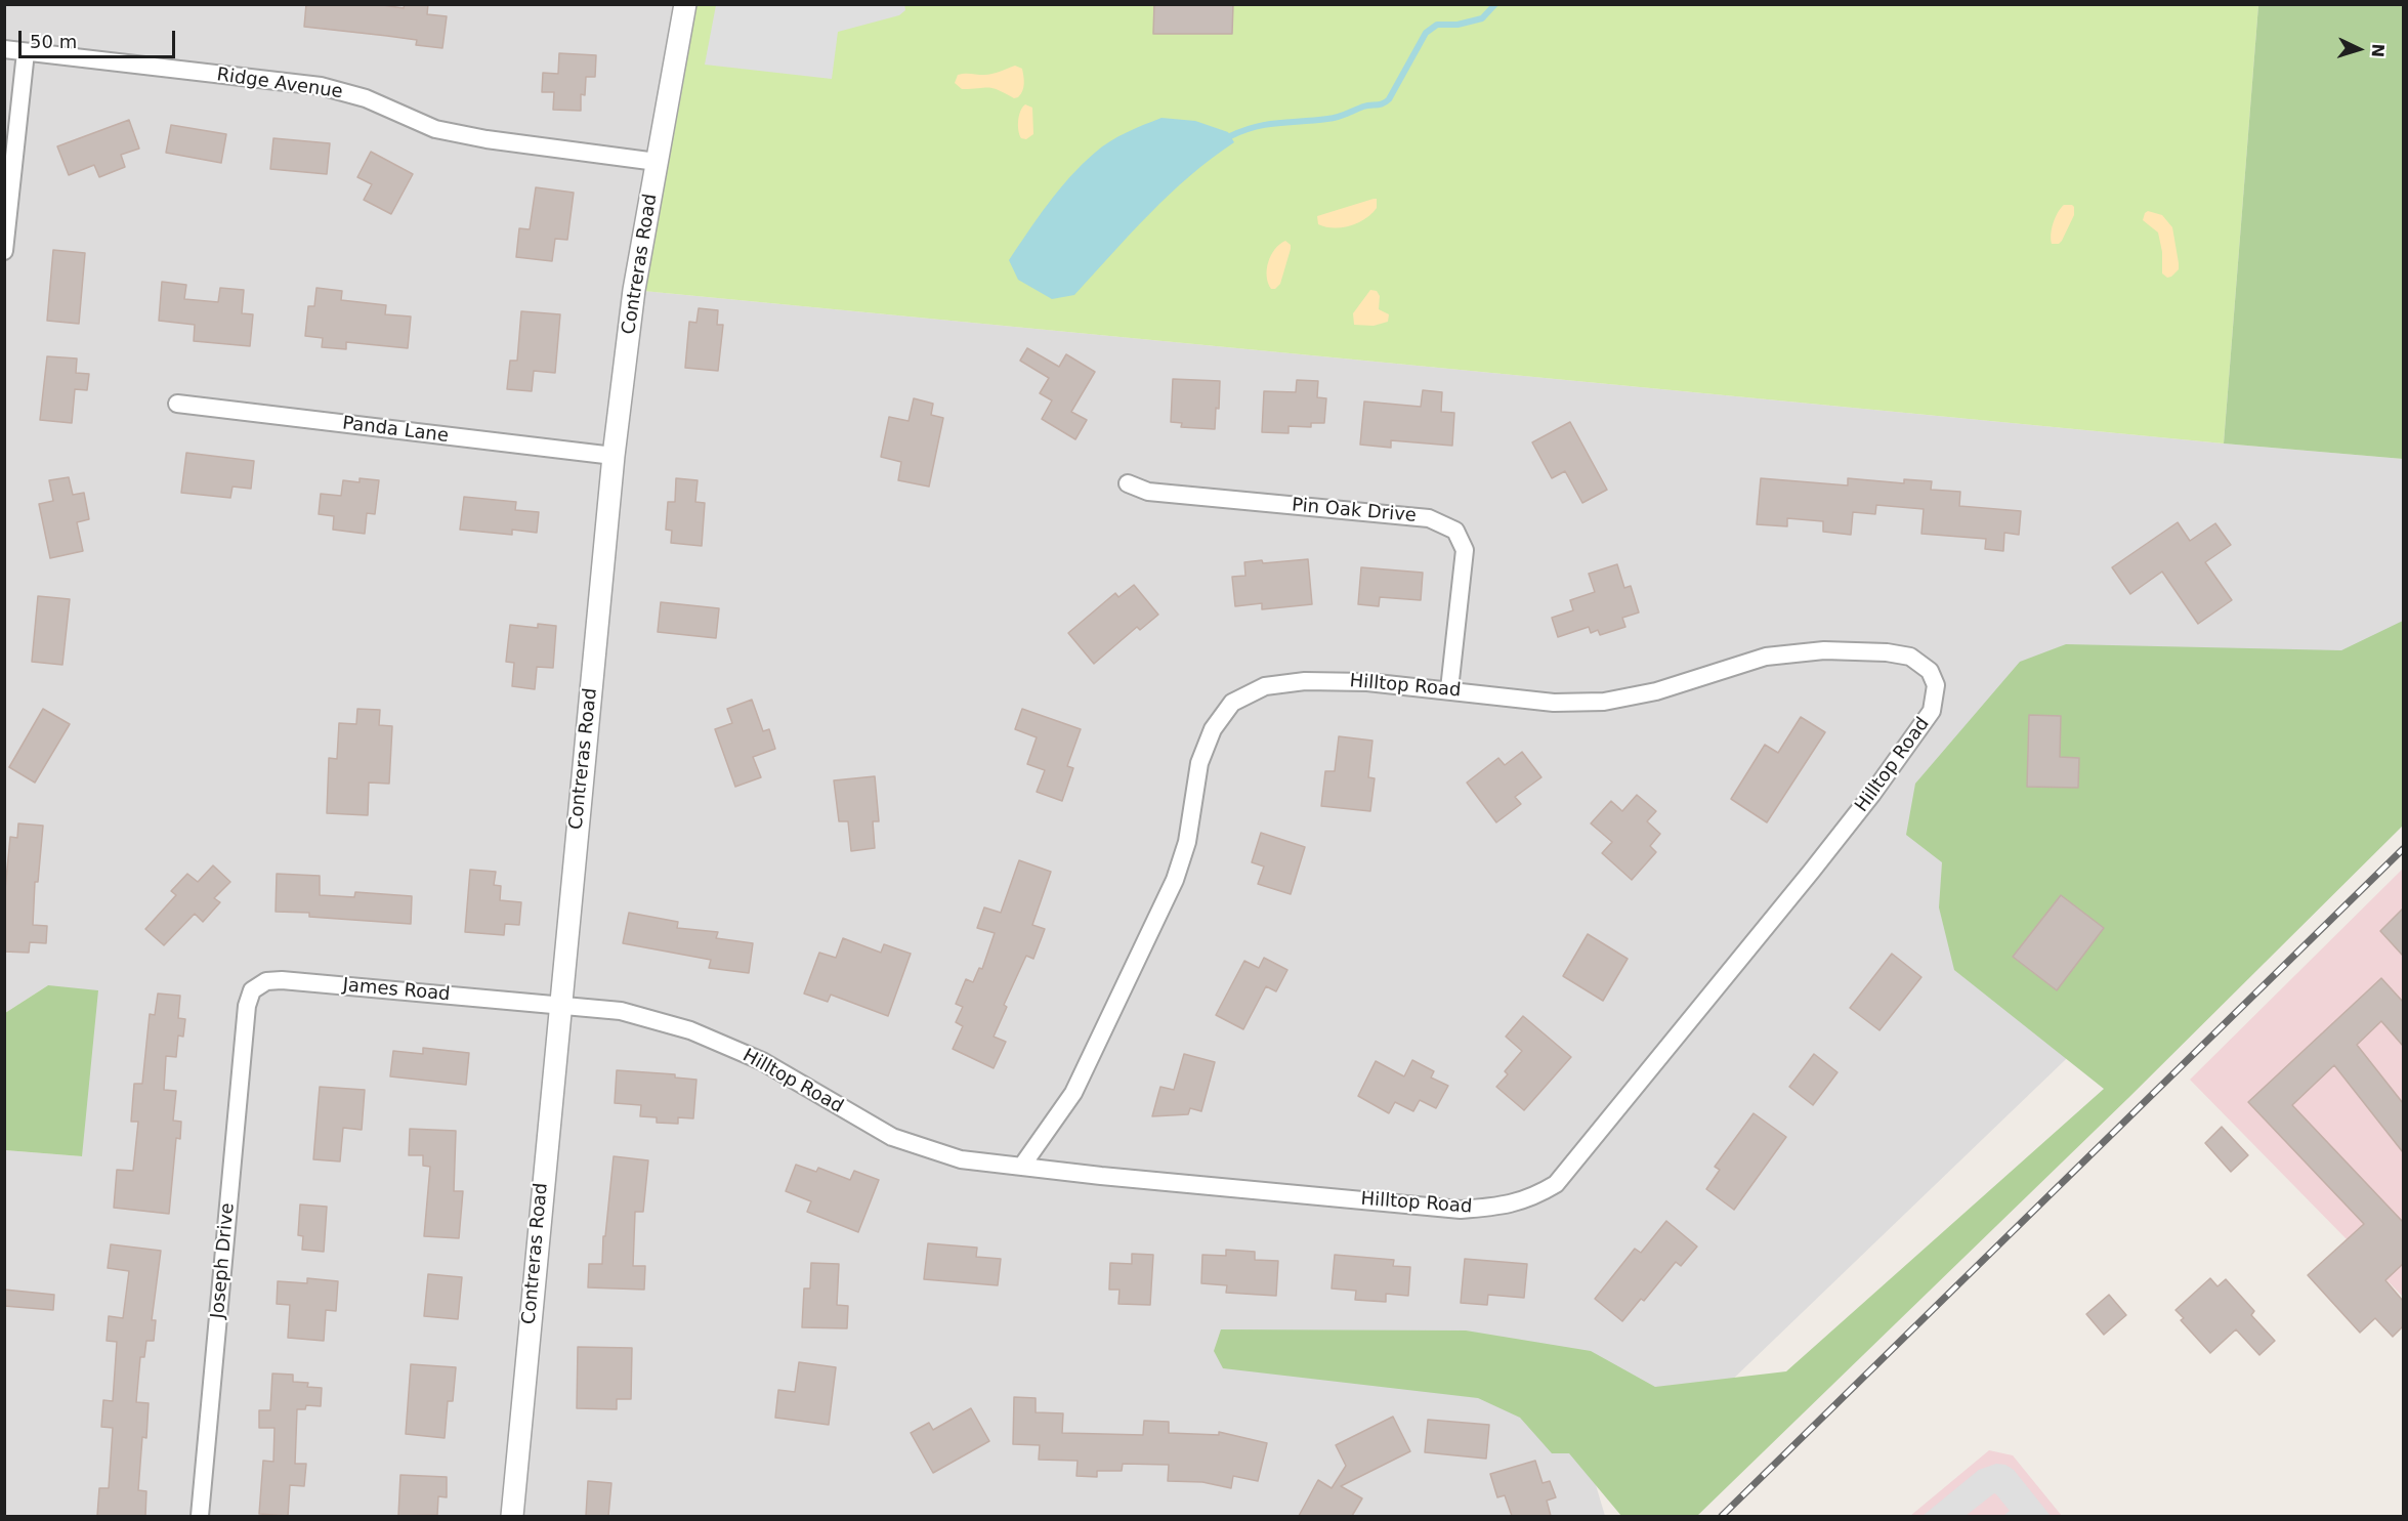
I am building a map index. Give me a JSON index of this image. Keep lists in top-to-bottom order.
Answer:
{
  "streets": {
    "street": [
      "Ridge Avenue",
      "Contreras Road",
      "Panda Lane",
      "Pin Oak Drive",
      "Hilltop Road",
      "James Road",
      "Joseph Drive"
    ]
  },
  "crossings": [
    ["Ridge Avenue", "Contreras Road"],
    ["Contreras Road", "Panda Lane"],
    ["Contreras Road", "Hilltop Road"],
    ["Contreras Road", "James Road"],
    ["Pin Oak Drive", "Hilltop Road"],
    ["Hilltop Road", "James Road"],
    ["James Road", "Joseph Drive"]
  ],
  "scale_bar": "50 m",
  "north": "right"
}
